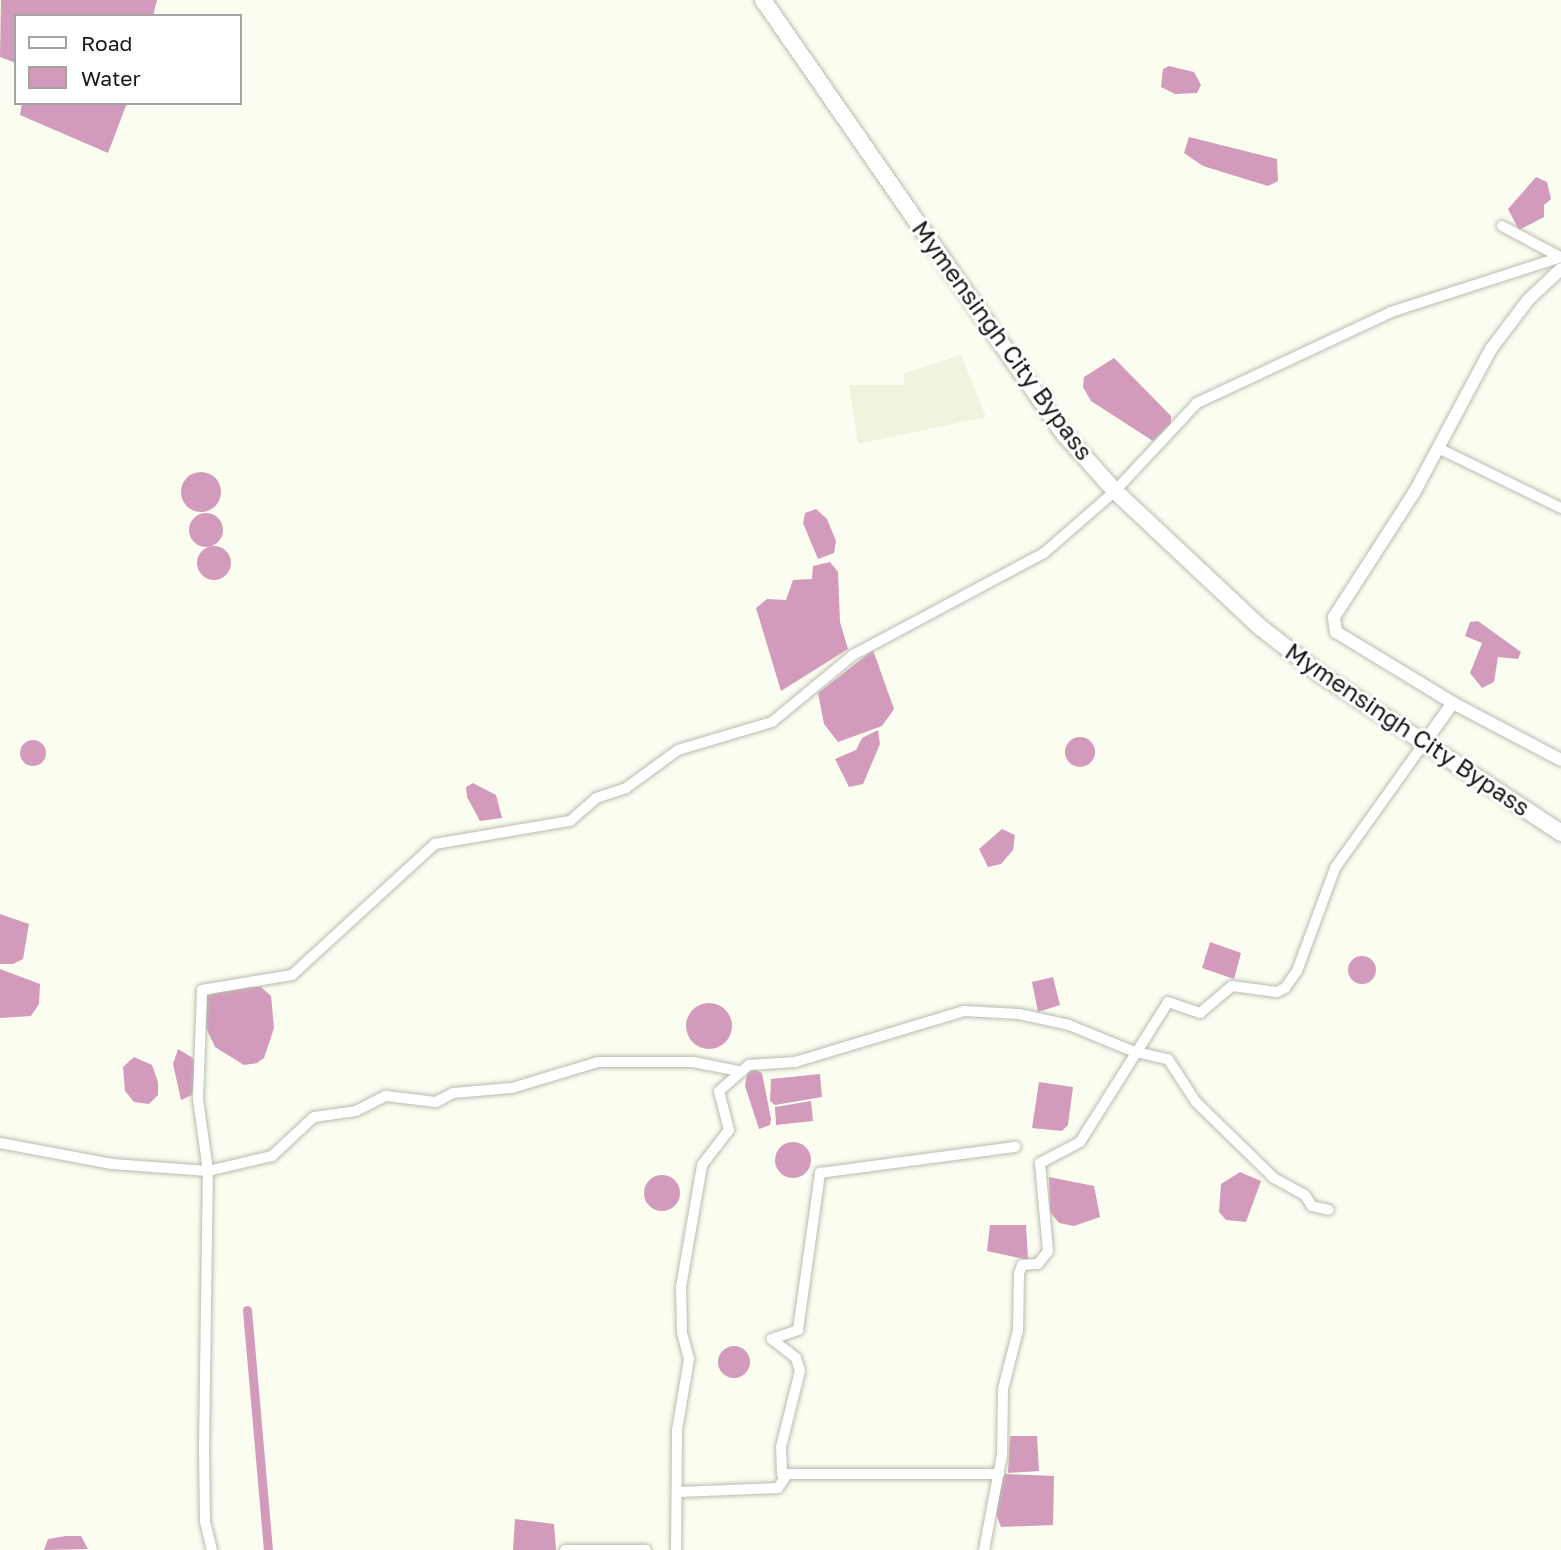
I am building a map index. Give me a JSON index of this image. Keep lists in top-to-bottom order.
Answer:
{
  "streets": {
    "highway": ["Mymensingh City Bypass"]
  },
  "legend": ["Road", "Water"]
}
